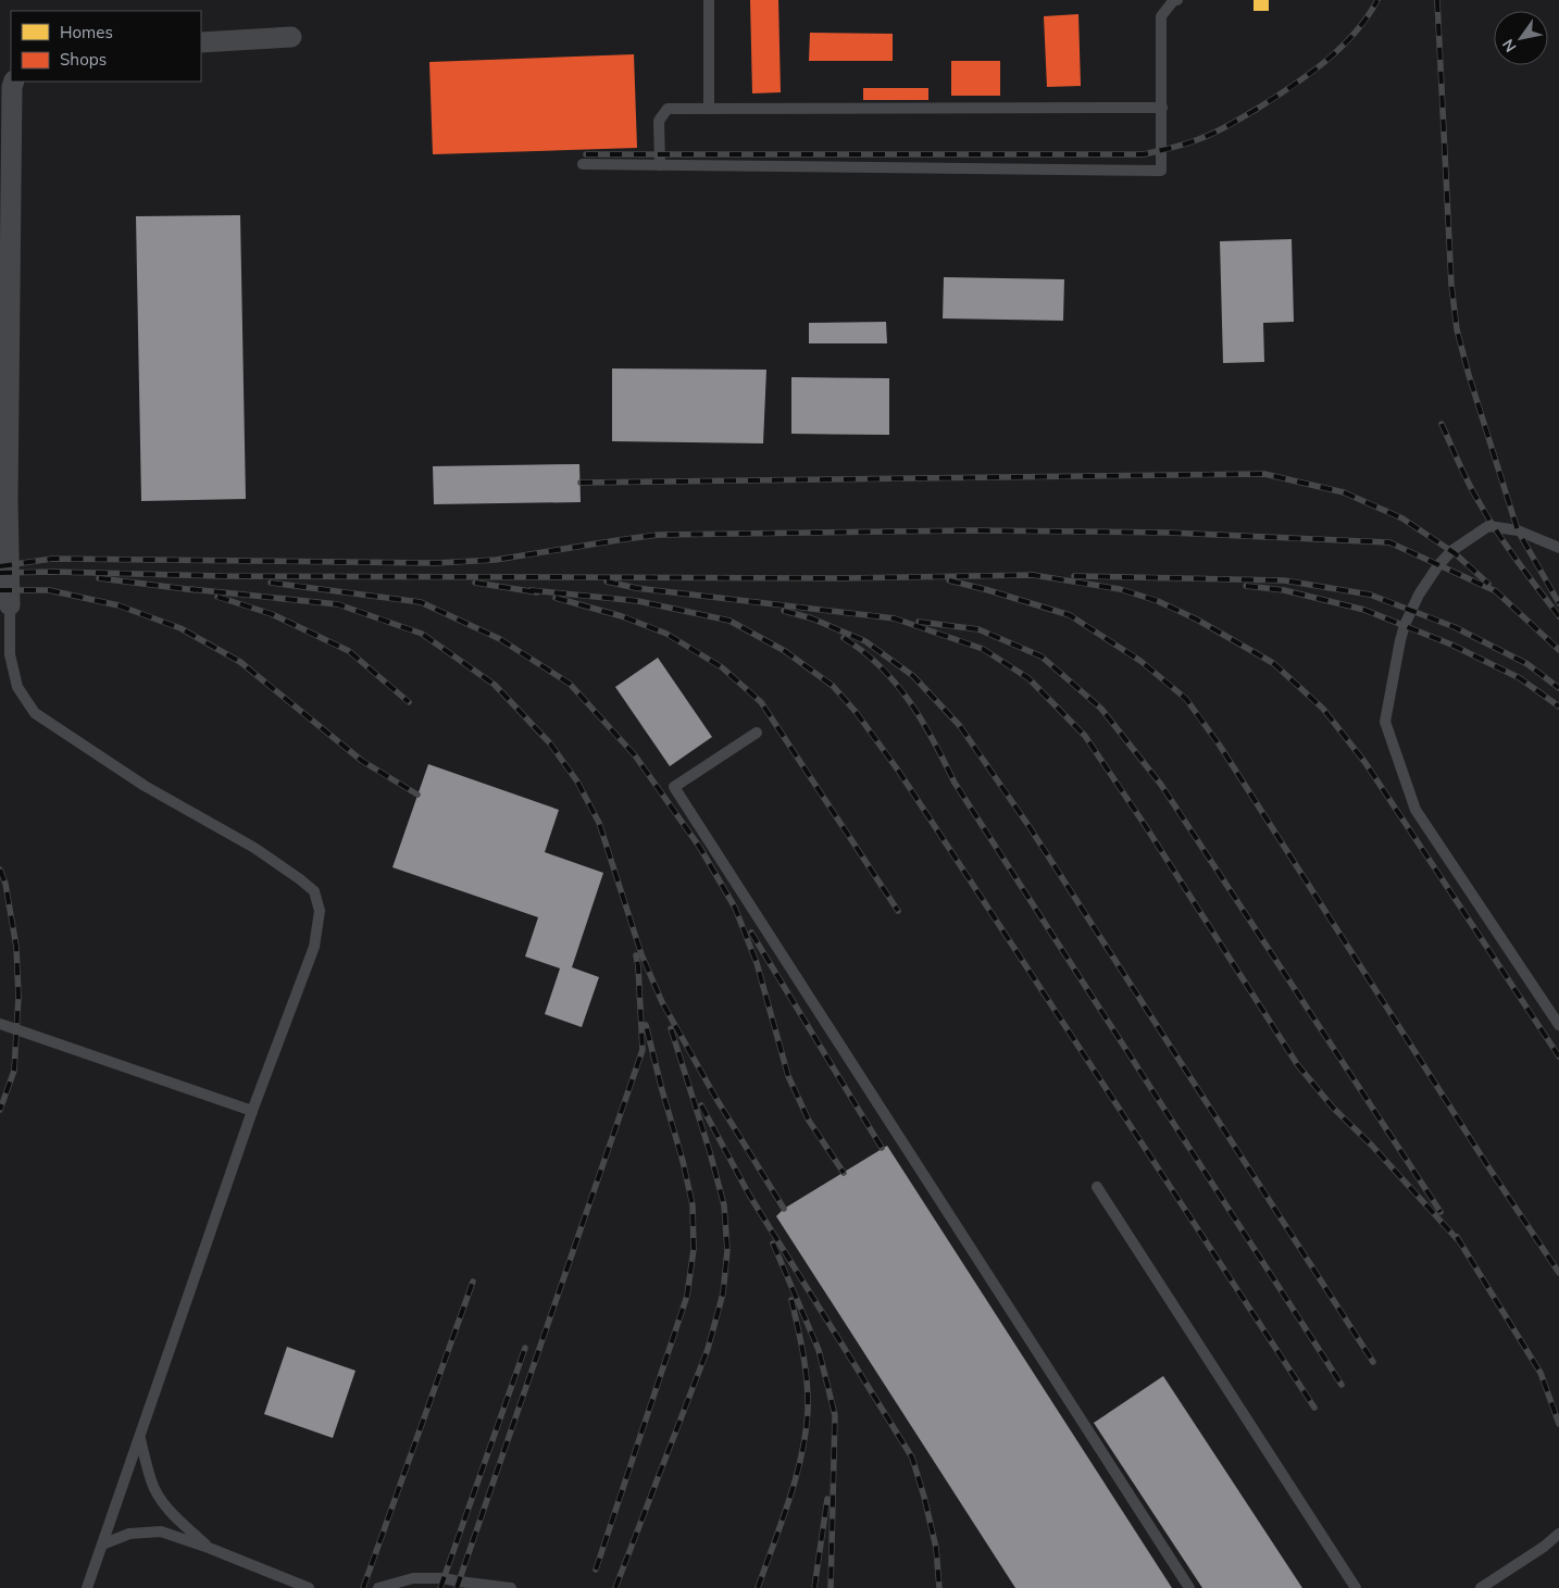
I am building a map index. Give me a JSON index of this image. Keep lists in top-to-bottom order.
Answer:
{
  "legend": ["Homes", "Shops"],
  "north": "bottom left"
}
